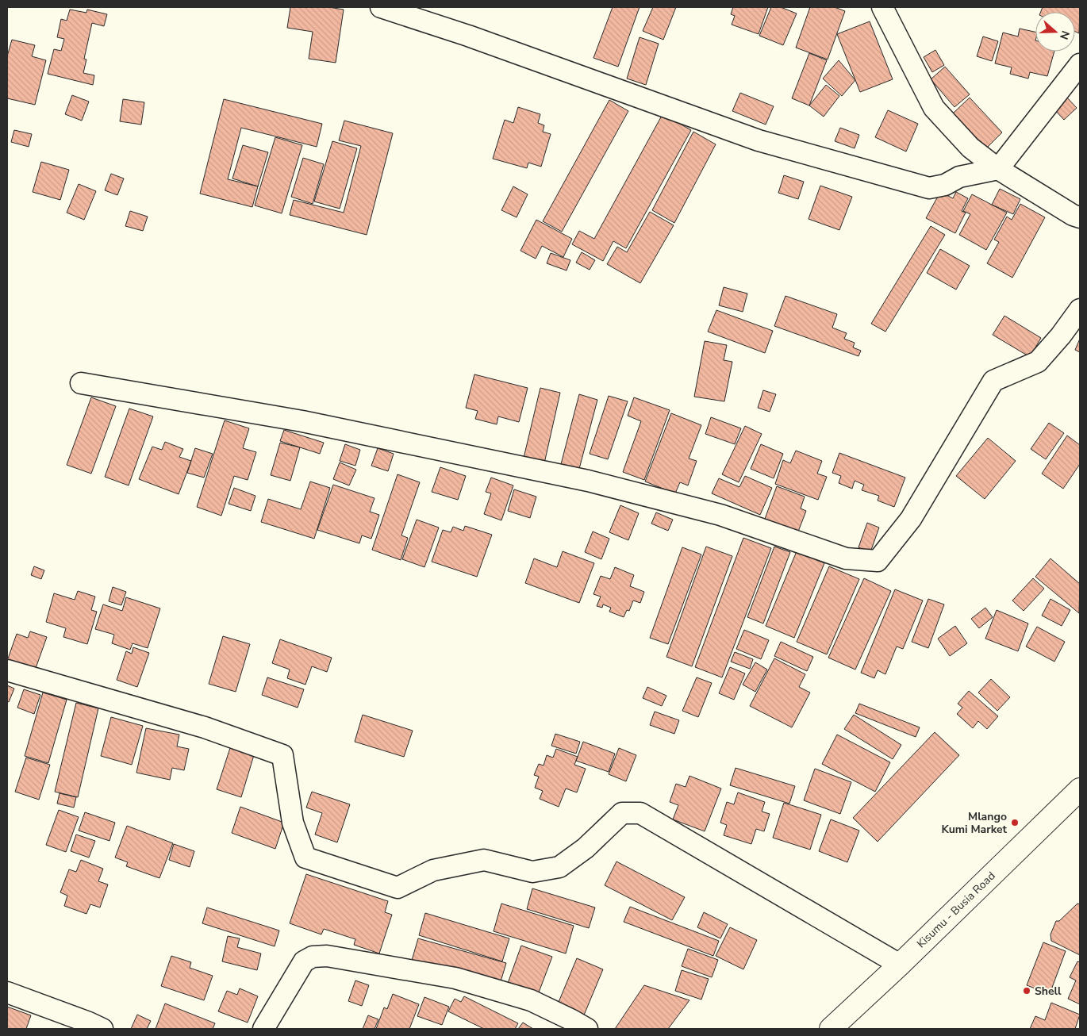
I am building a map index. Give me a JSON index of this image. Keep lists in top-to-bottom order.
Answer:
{
  "streets": {
    "highway": ["Kisumu - Busia Road"]
  },
  "places": ["Mlango Kumi Market", "Shell"],
  "north": "right"
}
